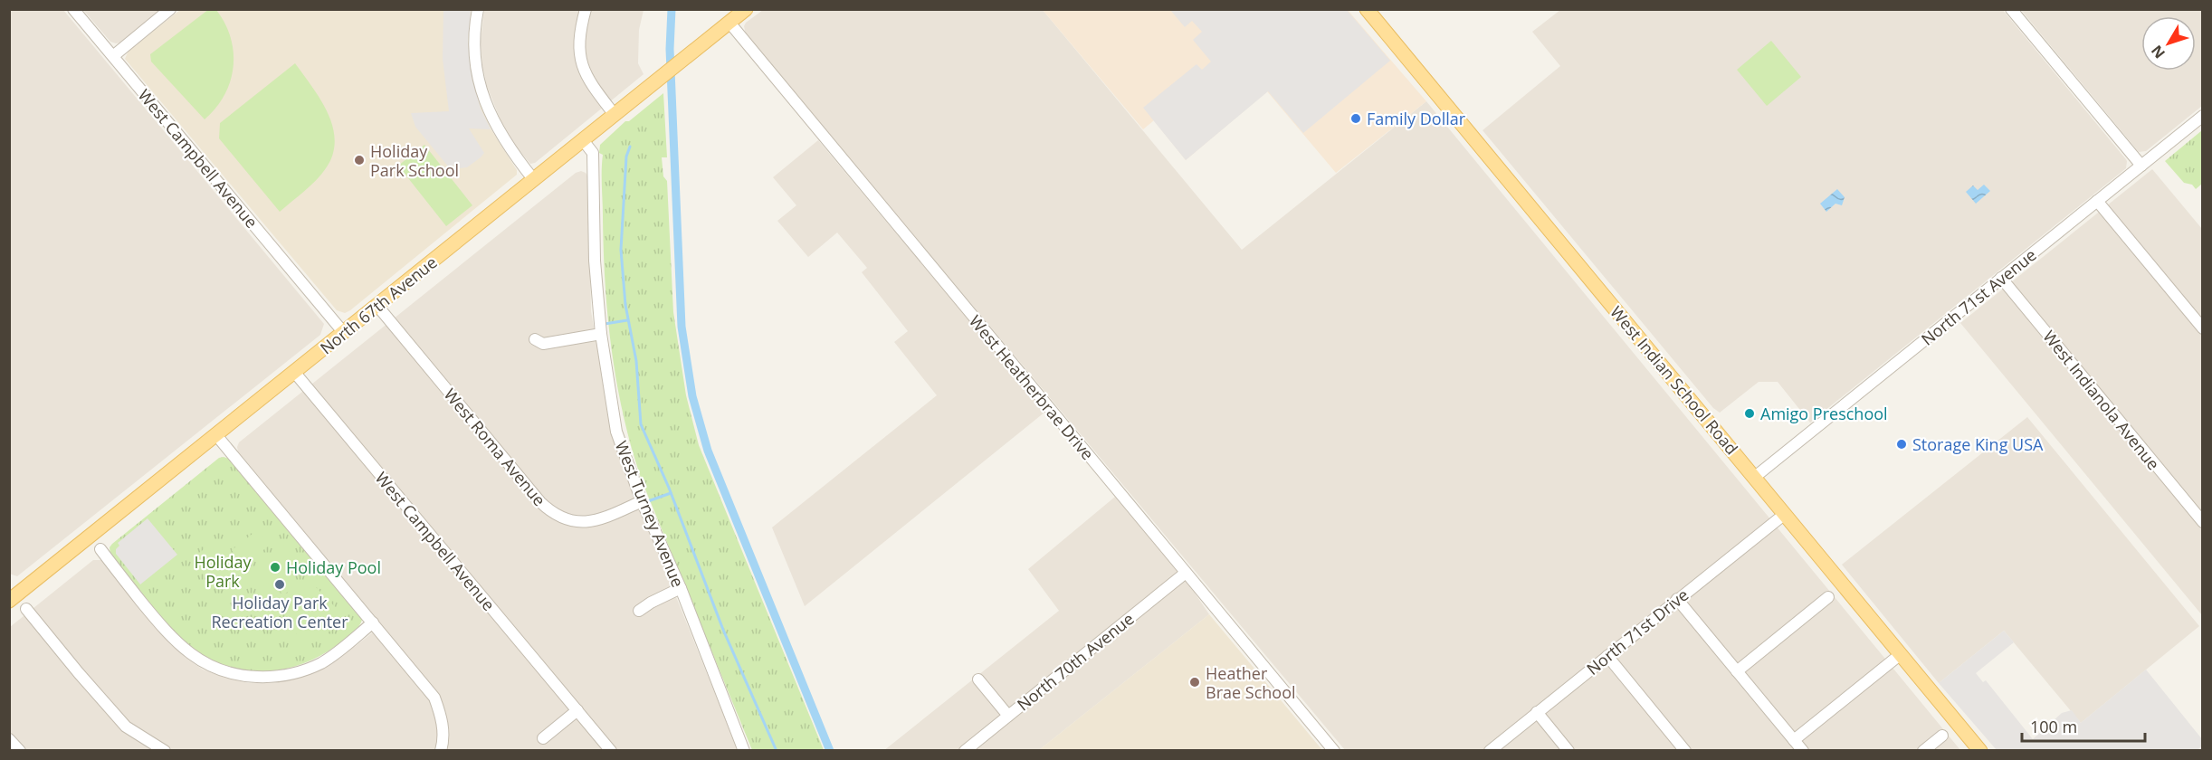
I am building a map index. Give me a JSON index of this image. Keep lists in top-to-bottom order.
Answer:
{
  "streets": {
    "main road": ["North 67th Avenue", "West Indian School Road"],
    "street": [
      "West Campbell Avenue",
      "North 71st Avenue",
      "West Heatherbrae Drive",
      "West Indianola Avenue",
      "West Roma Avenue",
      "West Turney Avenue",
      "North 71st Drive",
      "North 70th Avenue"
    ]
  },
  "crossings": [
    ["West Campbell Avenue", "North 67th Avenue"],
    ["North 71st Avenue", "West Indian School Road"],
    ["North 71st Avenue", "West Indianola Avenue"],
    ["North 67th Avenue", "West Heatherbrae Drive"],
    ["North 67th Avenue", "West Roma Avenue"],
    ["North 67th Avenue", "West Turney Avenue"],
    ["West Indian School Road", "North 71st Drive"],
    ["West Heatherbrae Drive", "North 70th Avenue"],
    ["West Roma Avenue", "West Turney Avenue"]
  ],
  "parks": ["Holiday Park"],
  "places": [
    "Family Dollar",
    "Holiday Park School",
    "Amigo Preschool",
    "Storage King USA",
    "Holiday Pool",
    "Holiday Park Recreation Center",
    "Heather Brae School"
  ],
  "scale_bar": "100 m",
  "north": "bottom left"
}
